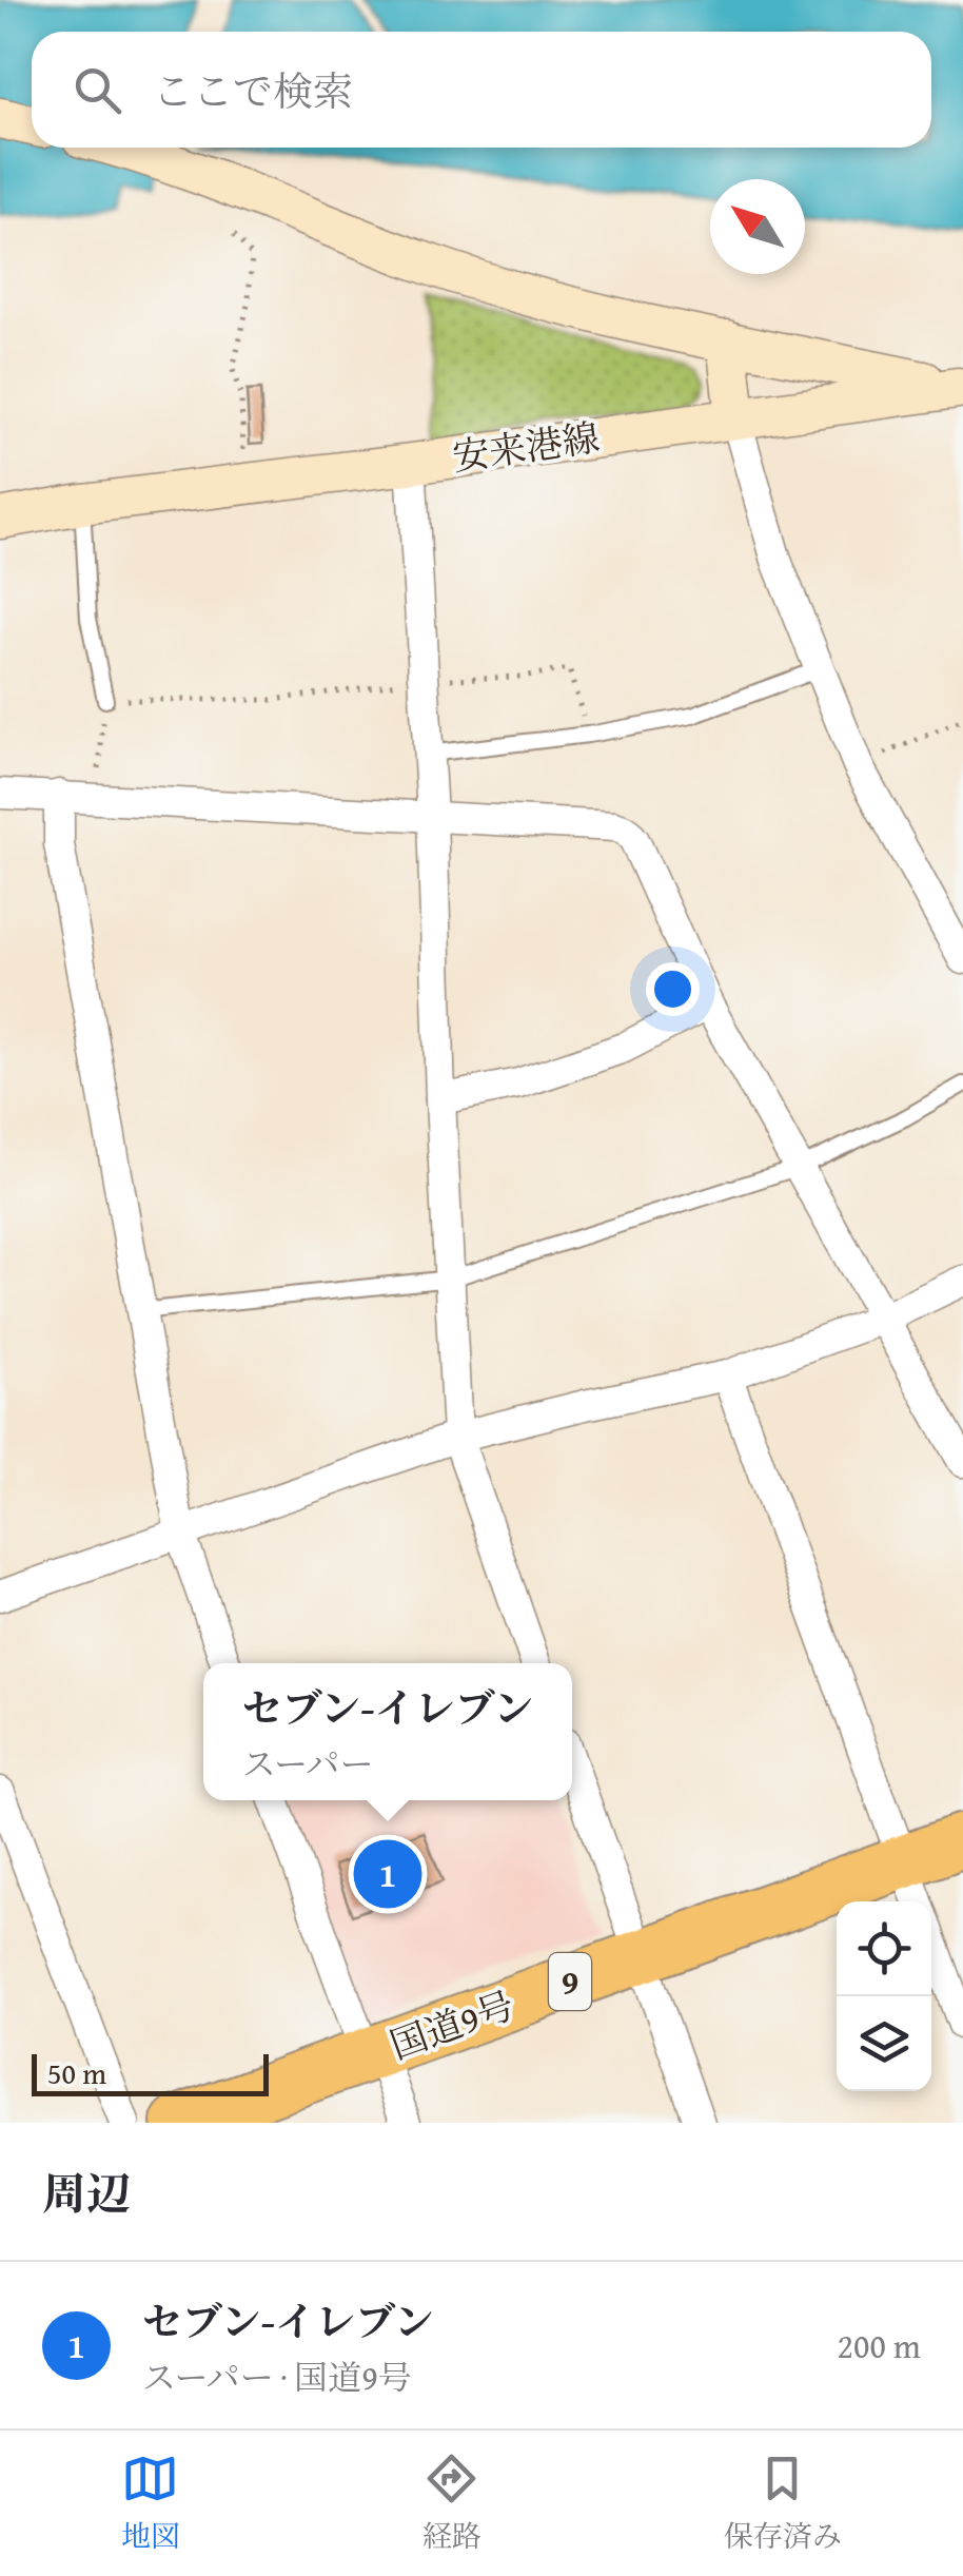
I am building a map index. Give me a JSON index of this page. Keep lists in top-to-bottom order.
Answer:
{
  "streets": {
    "highway": ["9", "国道9号"],
    "main road": ["安来港線"]
  },
  "scale_bar": "50 m",
  "north": "top left",
  "page": {
    "search": "ここで検索",
    "popup": ["セブン-イレブン", "スーパー"],
    "pins": "1",
    "scale": "50 m",
    "heading": "周辺",
    "list": [
      {
        "mark": "1",
        "name": "セブン-イレブン",
        "note": "スーパー · 国道9号",
        "value": "200 m"
      }
    ],
    "nav": ["地図", "経路", "保存済み"]
  }
}
